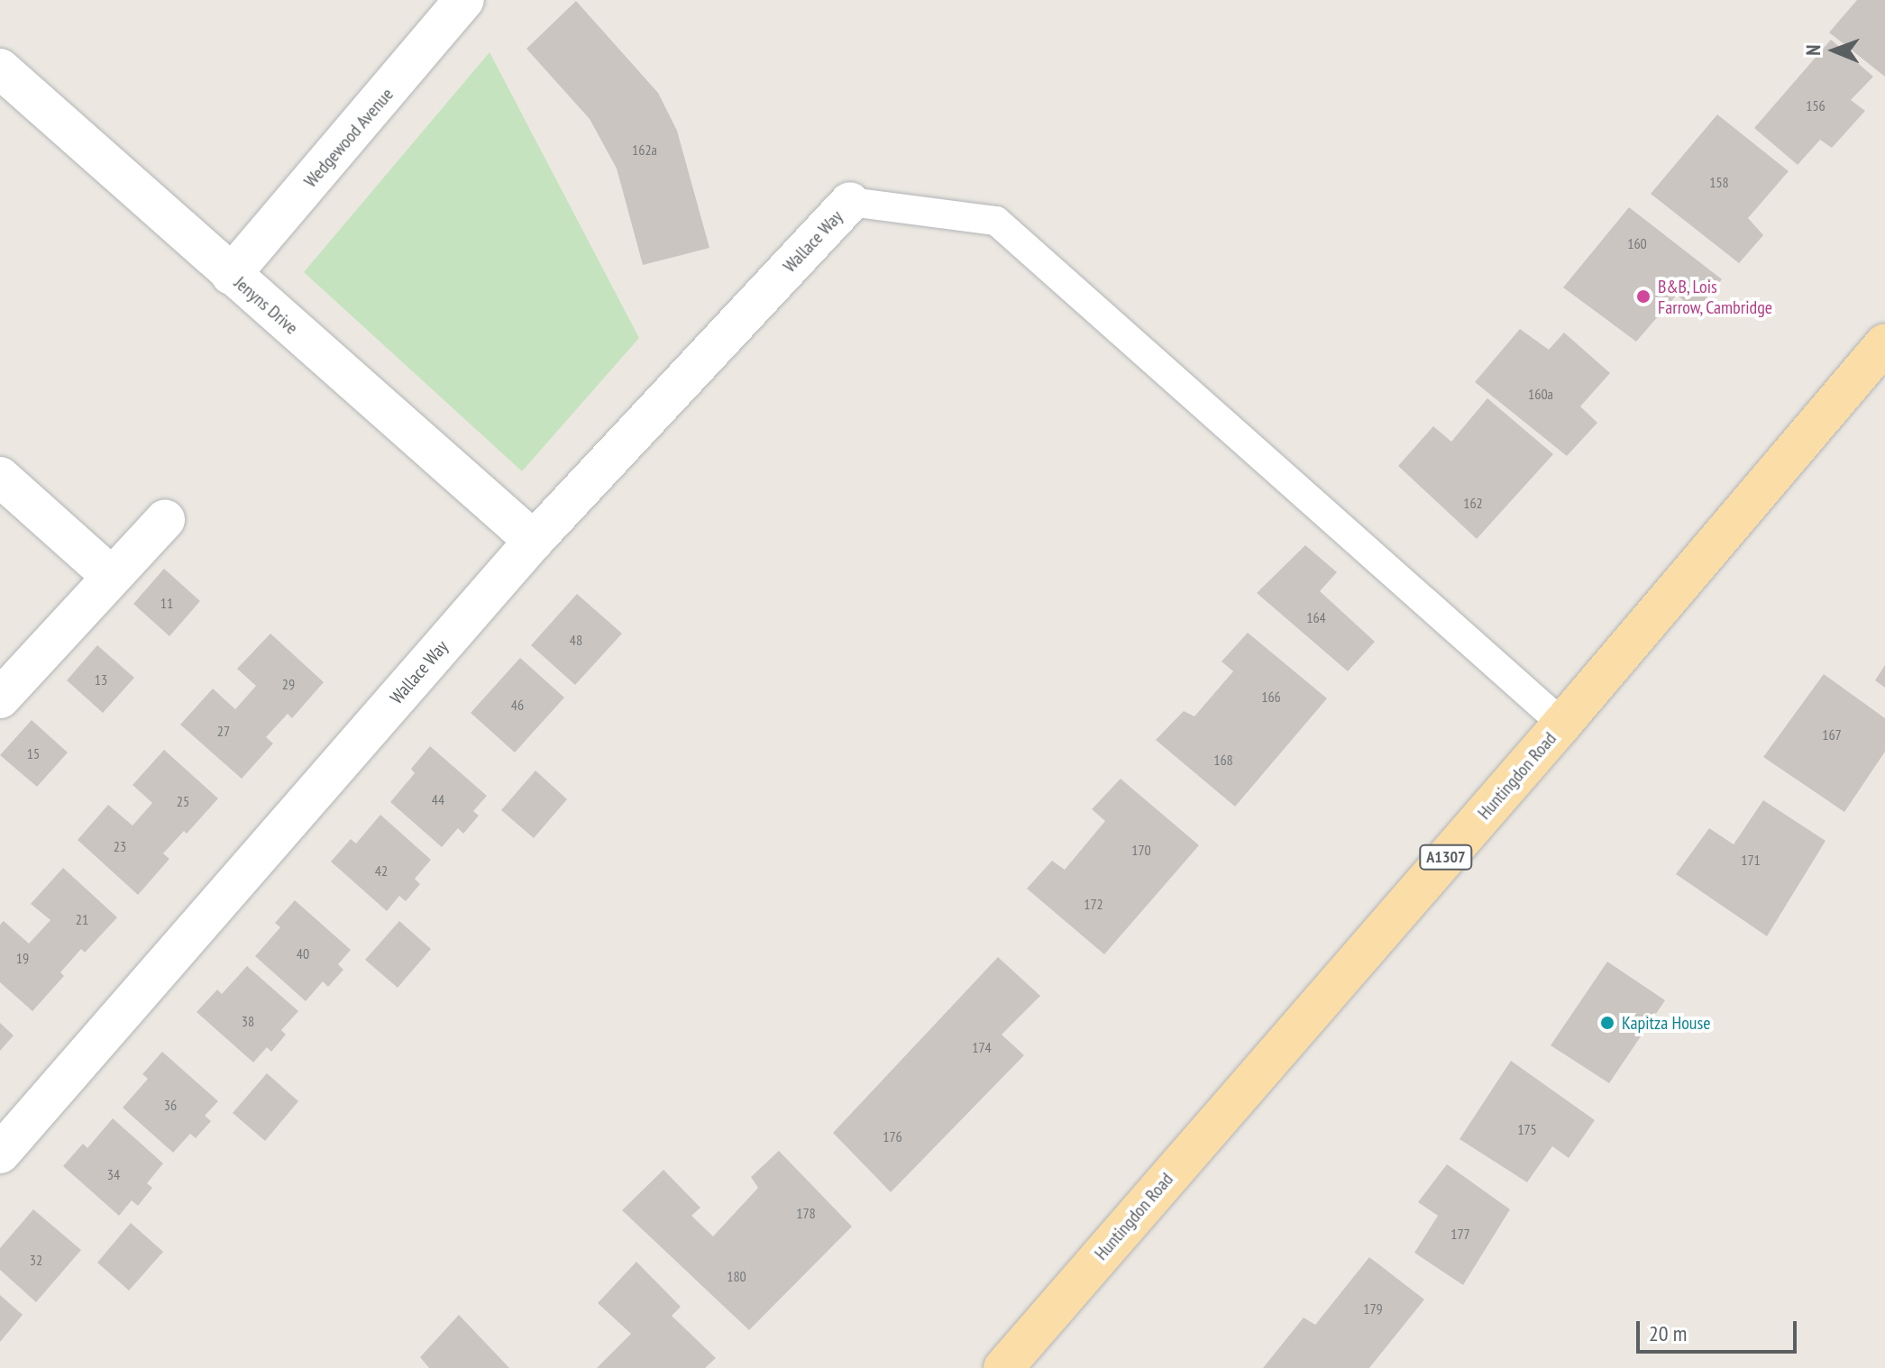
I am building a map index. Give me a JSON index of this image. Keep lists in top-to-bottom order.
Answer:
{
  "streets": {
    "main road": ["Huntingdon Road", "A1307"],
    "street": ["Wedgewood Avenue", "Wallace Way", "Jenyns Drive"]
  },
  "crossings": [
    ["Wedgewood Avenue", "Jenyns Drive"],
    ["Wallace Way", "Jenyns Drive"]
  ],
  "places": ["B&B, Lois Farrow, Cambridge", "Kapitza House"],
  "house_numbers": [
    "156",
    "162a",
    "158",
    "160",
    "160a",
    "162",
    "11",
    "164",
    "48",
    "13",
    "29",
    "166",
    "46",
    "27",
    "167",
    "15",
    "168",
    "44",
    "25",
    "23",
    "170",
    "171",
    "42",
    "172",
    "21",
    "40",
    "19",
    "38",
    "174",
    "36",
    "175",
    "176",
    "34",
    "178",
    "177",
    "32",
    "180",
    "179"
  ],
  "scale_bar": "20 m",
  "north": "left"
}
